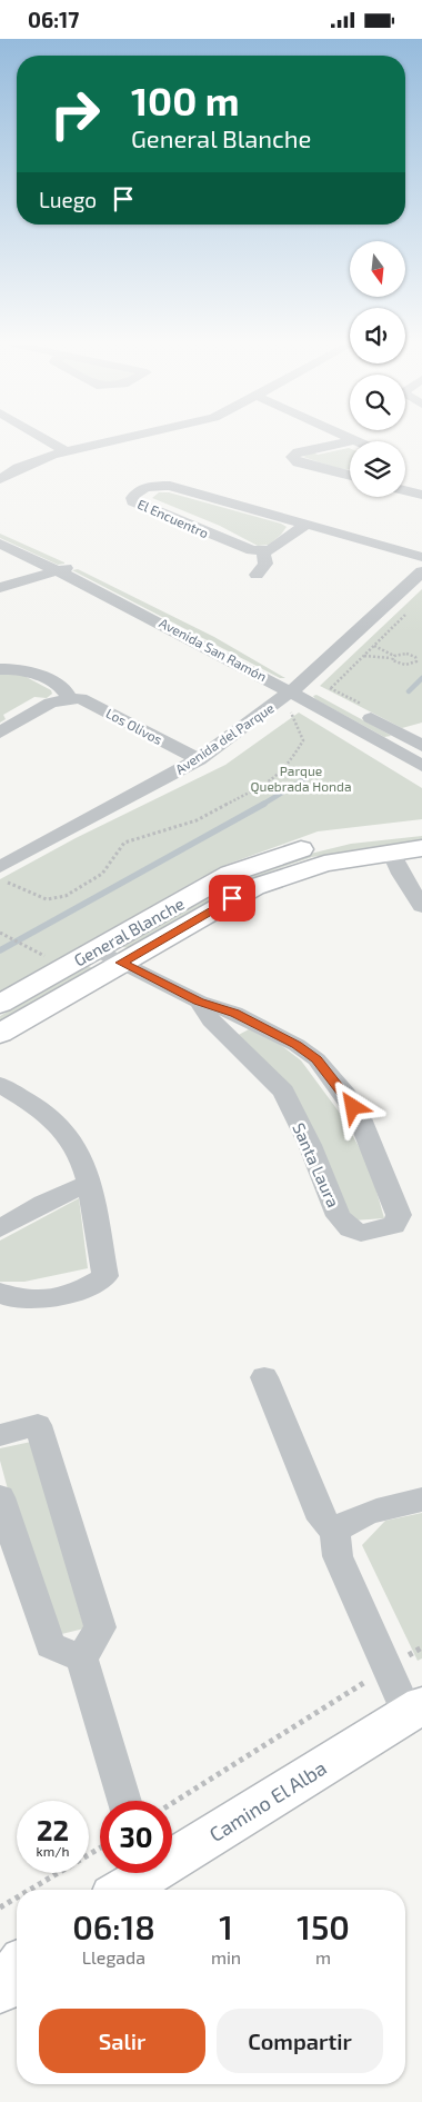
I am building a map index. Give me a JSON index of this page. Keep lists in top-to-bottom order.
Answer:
{
  "streets": {
    "main road": ["General Blanche", "Camino El Alba"],
    "street": [
      "El Encuentro",
      "Avenida San Ramón",
      "Los Olivos",
      "Avenida del Parque",
      "Santa Laura"
    ]
  },
  "crossings": [
    ["Avenida San Ramón", "Avenida del Parque"],
    ["Los Olivos", "Avenida del Parque"],
    ["General Blanche", "Santa Laura"]
  ],
  "parks": ["Parque Quebrada Honda"],
  "north": "bottom",
  "page": {
    "status": "06:17",
    "turn": ["100 m", "General Blanche"],
    "then": "Luego",
    "speed": "22 km/h",
    "limit": "30",
    "eta": [
      "06:18",
      "Llegada",
      "1",
      "min",
      "150",
      "m"
    ],
    "buttons": ["Salir", "Compartir"]
  }
}
